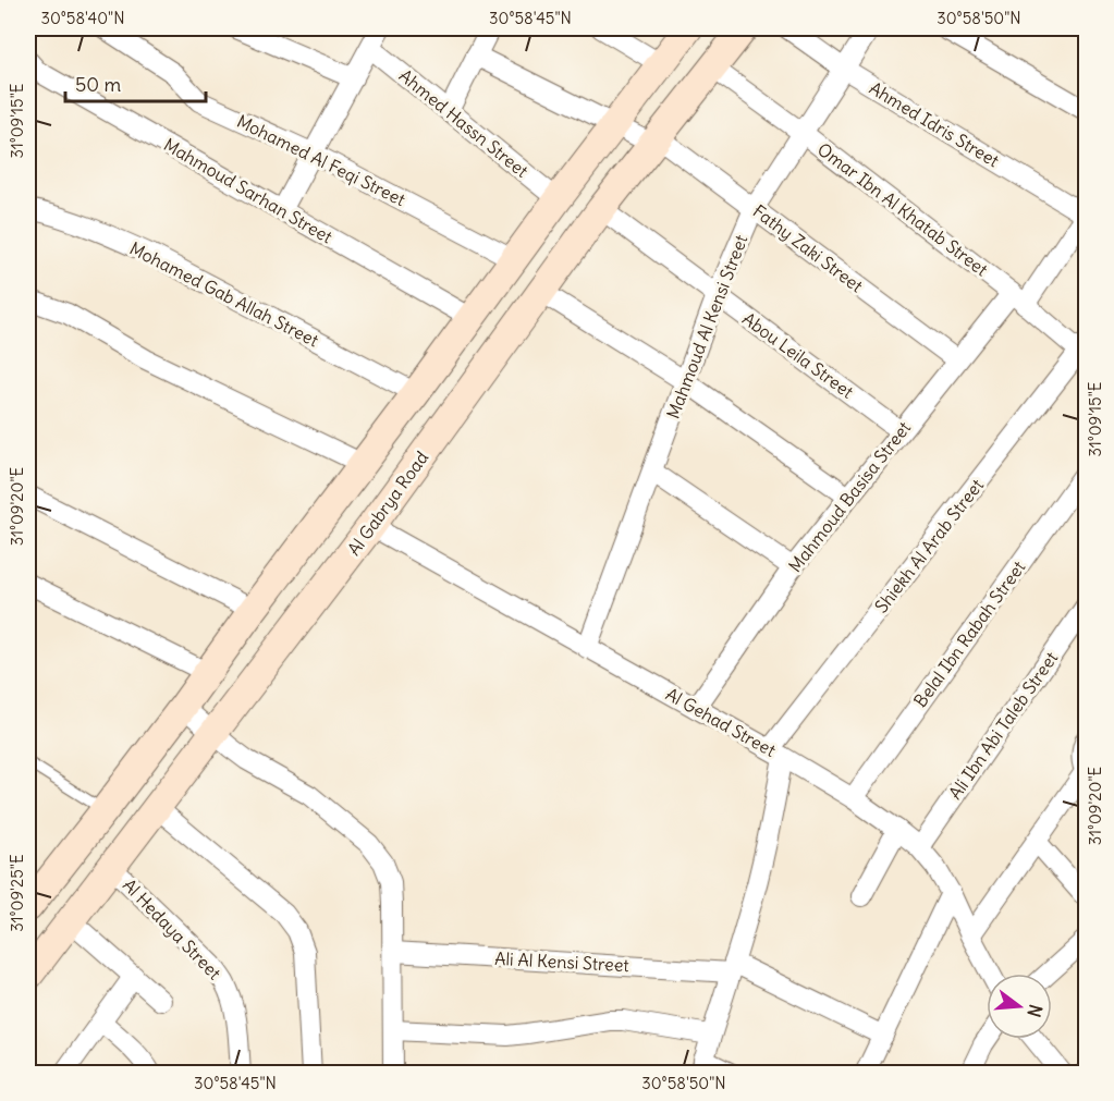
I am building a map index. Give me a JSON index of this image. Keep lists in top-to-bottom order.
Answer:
{
  "streets": {
    "street": [
      "Ahmed Hassn Street",
      "Ahmed Idris Street",
      "Mohamed Al Feqi Street",
      "Mahmoud Sarhan Street",
      "Omar Ibn Al Khatab Street",
      "Fathy Zaki Street",
      "Mohamed Gab Allah Street",
      "Mahmoud Al Kensi Street",
      "Abou Leila Street",
      "Mahmoud Basisa Street",
      "Al Gabrya Road",
      "Shiekh Al Arab Street",
      "Belal Ibn Rabah Street",
      "Al Gehad Street",
      "Ali Ibn Abi Taleb Street",
      "Al Hedaya Street",
      "Ali Al Kensi Street"
    ]
  },
  "crossings": [
    ["Ahmed Idris Street", "Mahmoud Al Kensi Street"],
    ["Ahmed Idris Street", "Mahmoud Basisa Street"],
    ["Omar Ibn Al Khatab Street", "Mahmoud Al Kensi Street"],
    ["Omar Ibn Al Khatab Street", "Mahmoud Basisa Street"],
    ["Omar Ibn Al Khatab Street", "Al Gabrya Road"],
    ["Omar Ibn Al Khatab Street", "Shiekh Al Arab Street"],
    ["Fathy Zaki Street", "Mahmoud Al Kensi Street"],
    ["Fathy Zaki Street", "Mahmoud Basisa Street"],
    ["Fathy Zaki Street", "Al Gabrya Road"],
    ["Mahmoud Al Kensi Street", "Abou Leila Street"],
    ["Mahmoud Al Kensi Street", "Al Gehad Street"],
    ["Abou Leila Street", "Mahmoud Basisa Street"],
    ["Abou Leila Street", "Al Gabrya Road"],
    ["Mahmoud Basisa Street", "Al Gehad Street"],
    ["Al Gabrya Road", "Al Gehad Street"],
    ["Al Gabrya Road", "Al Hedaya Street"],
    ["Shiekh Al Arab Street", "Al Gehad Street"],
    ["Belal Ibn Rabah Street", "Al Gehad Street"],
    ["Al Gehad Street", "Ali Ibn Abi Taleb Street"]
  ],
  "scale_bar": "50 m",
  "north": "right",
  "coordinates": [
    "30°58'40\"N",
    "30°58'45\"N",
    "30°58'50\"N",
    "31°09'15\"E",
    "31°09'20\"E",
    "31°09'25\"E"
  ]
}
